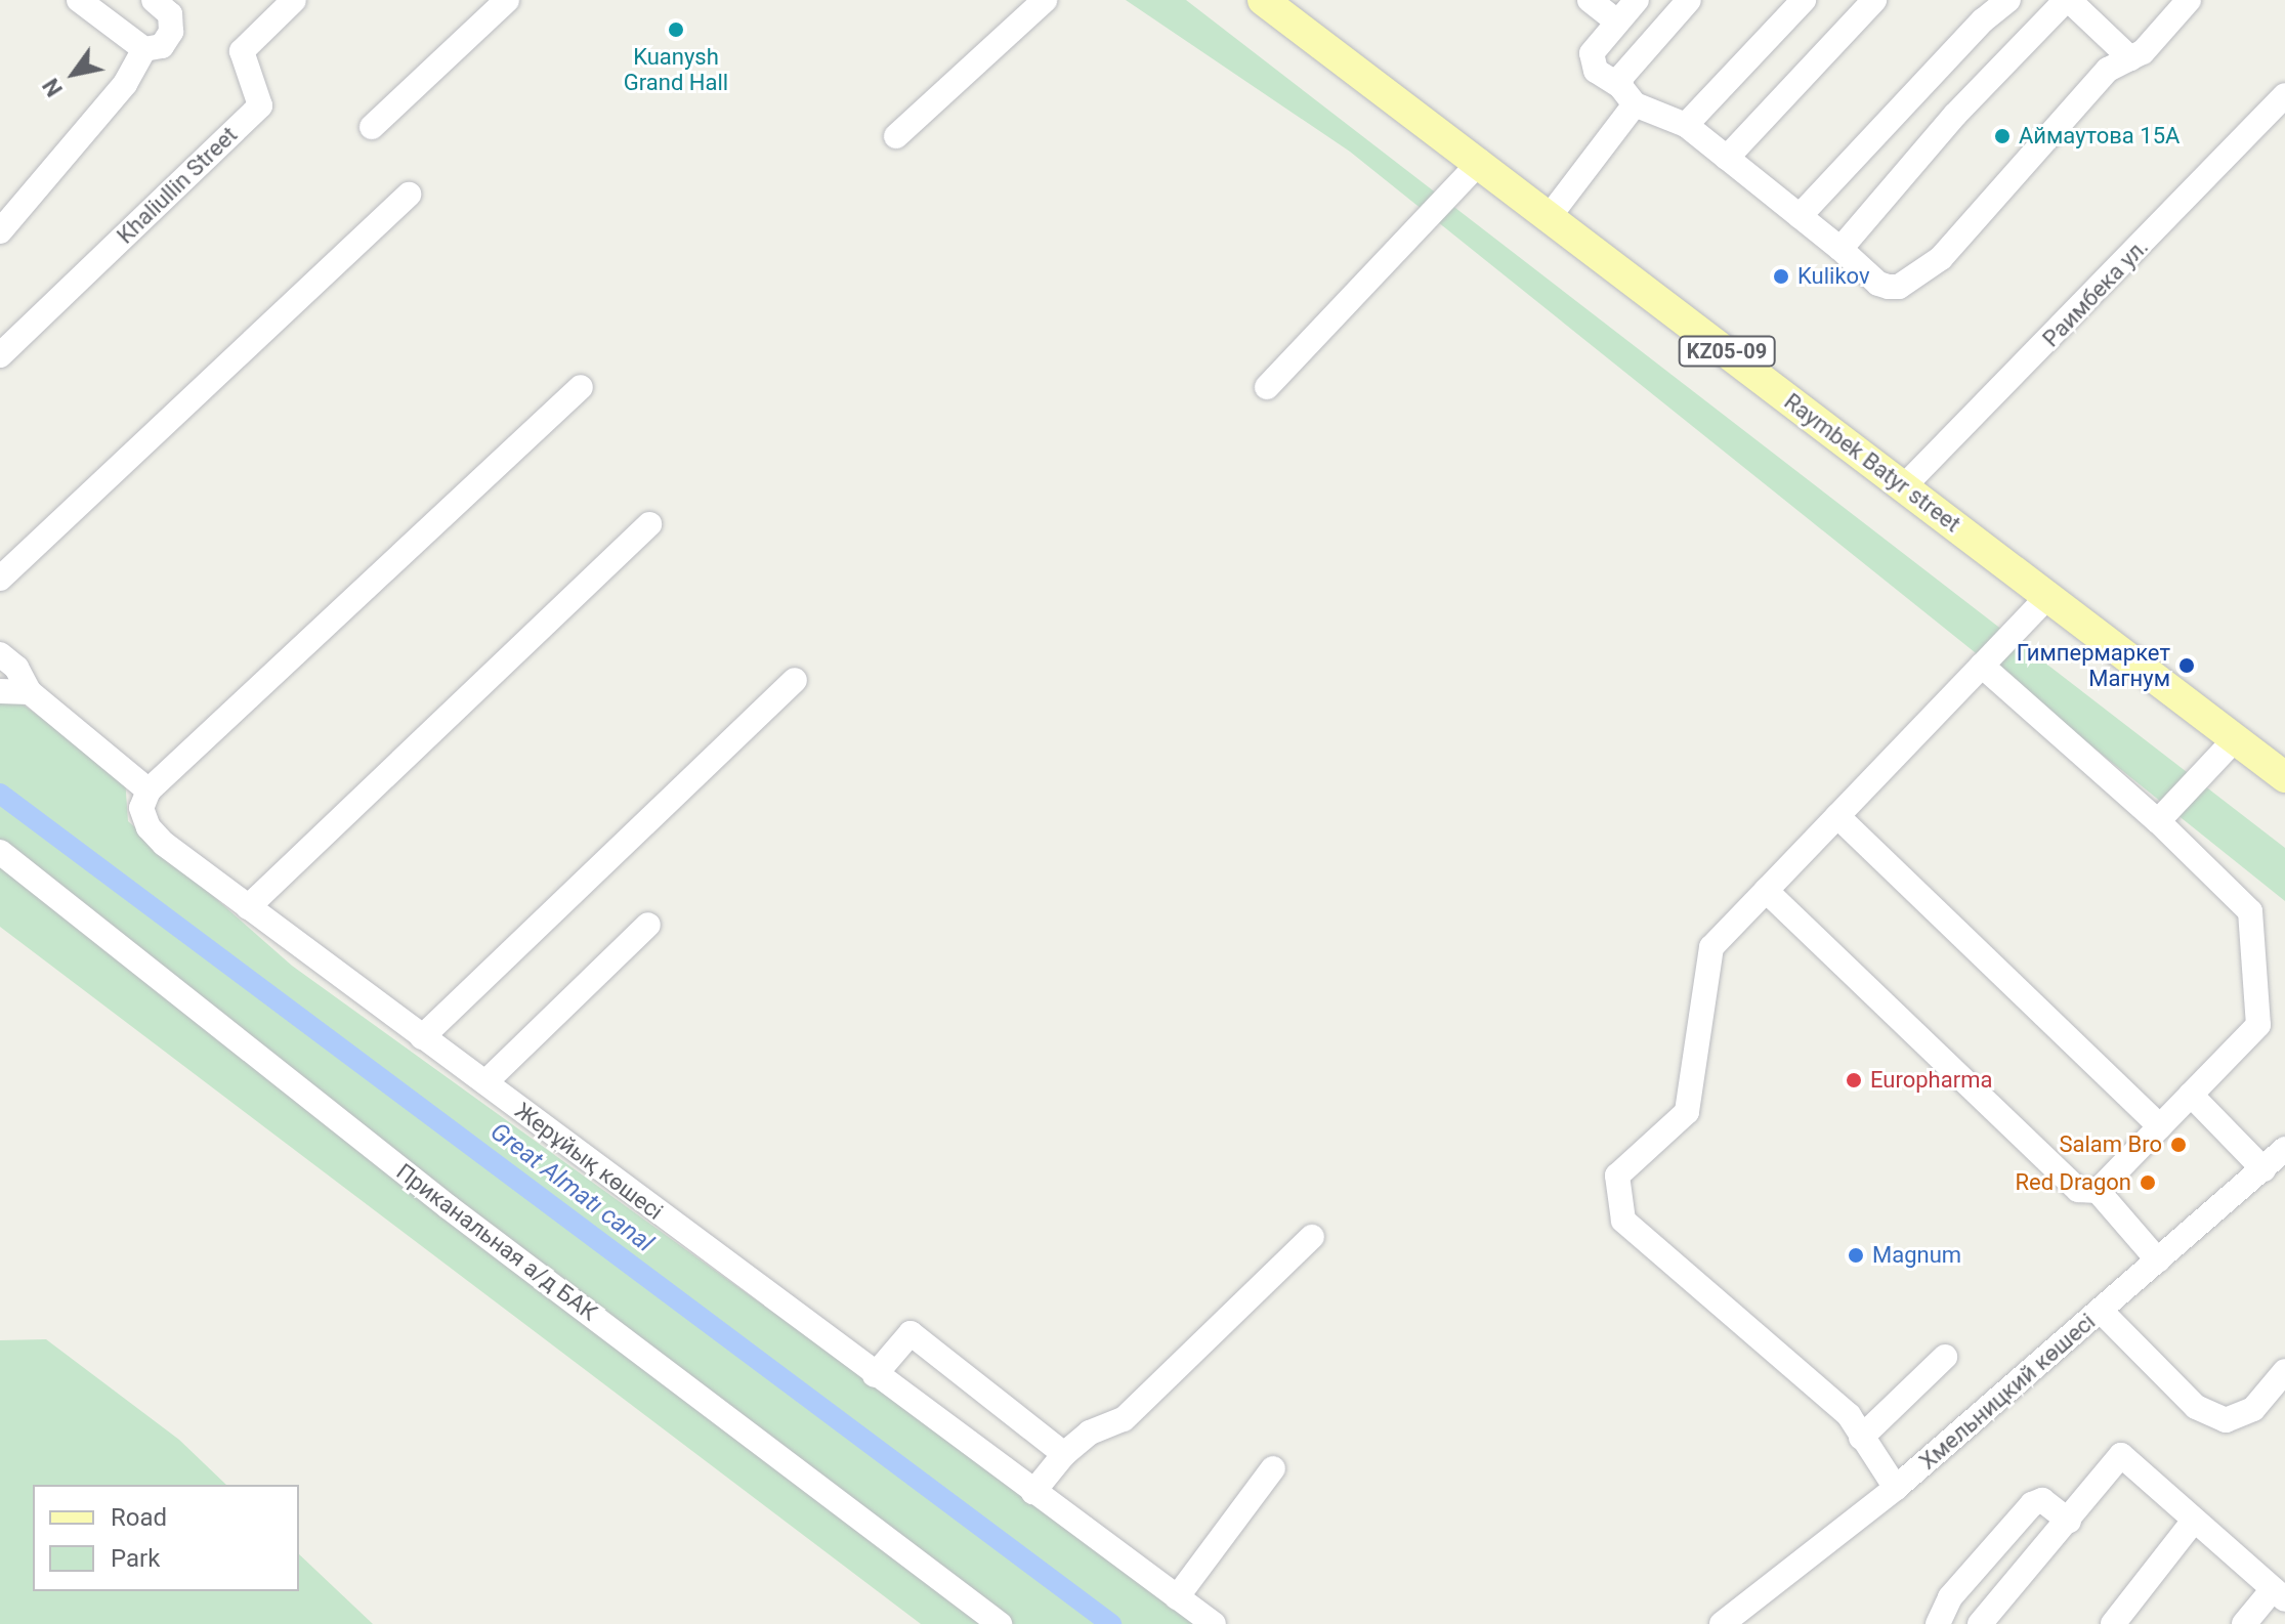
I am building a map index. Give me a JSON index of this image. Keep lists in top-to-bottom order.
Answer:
{
  "streets": {
    "main road": ["KZ05-09", "Raymbek Batyr street"],
    "street": [
      "Khaliullin Street",
      "Раимбека ул.",
      "Жерұйық көшесі",
      "Приканальная а/д БАК",
      "Хмельницкий көшесі"
    ]
  },
  "crossings": [
    ["Раимбека ул.", "Raymbek Batyr street"]
  ],
  "water": ["Great Almatı canal"],
  "places": [
    "Kuanysh Grand Hall",
    "Аймаутова 15А",
    "Kulikov",
    "Гимпермаркет Магнум",
    "Europharma",
    "Salam Bro",
    "Red Dragon",
    "Magnum"
  ],
  "legend": ["Road", "Park"],
  "north": "bottom left"
}
